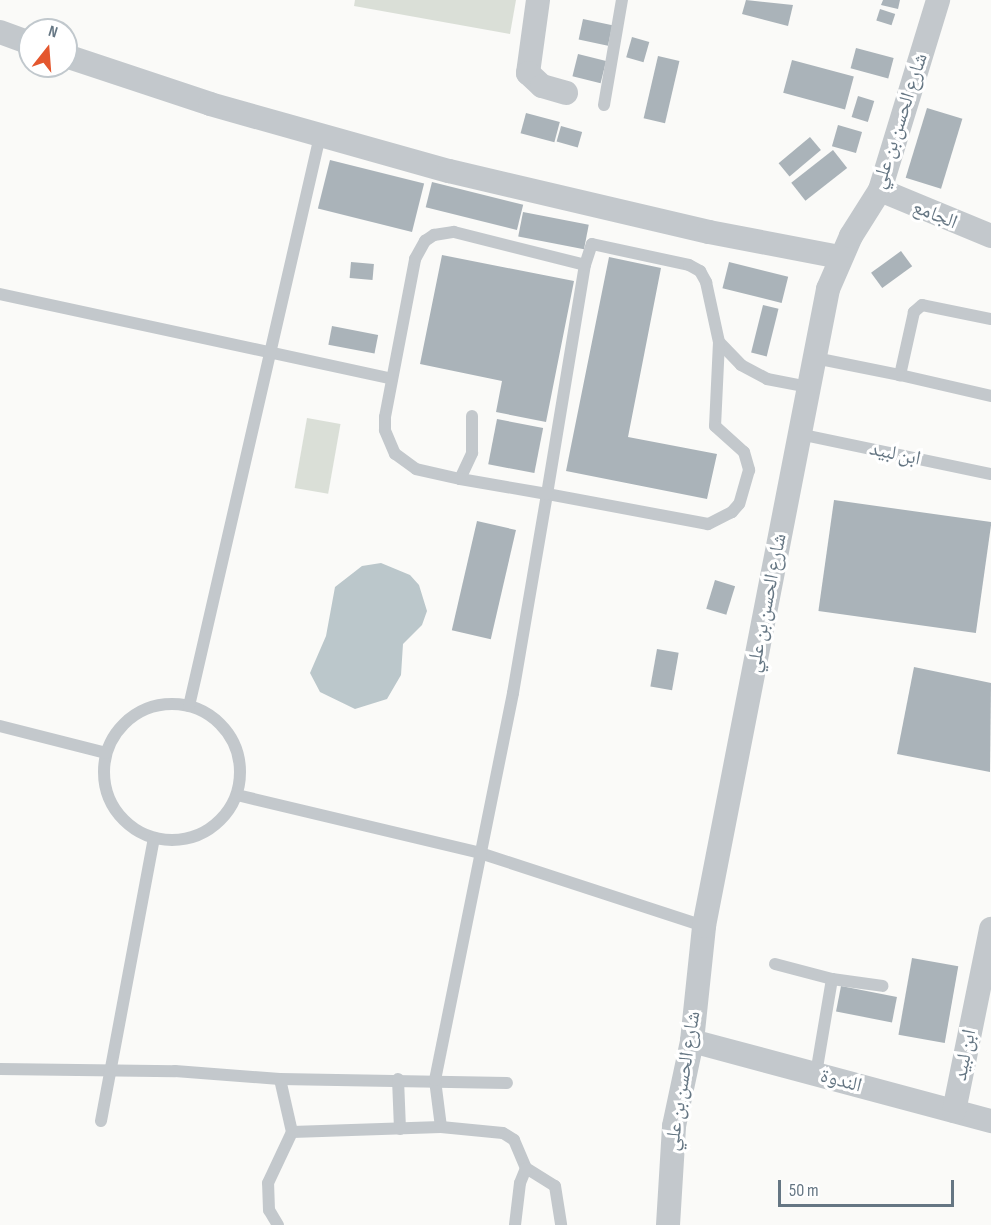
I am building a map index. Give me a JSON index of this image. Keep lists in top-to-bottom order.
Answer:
{
  "streets": {
    "street": [
      "شارع الحسن بن علي",
      "الجامع",
      "ابن لبيد",
      "الندوة"
    ]
  },
  "crossings": [
    ["شارع الحسن بن علي", "الجامع"],
    ["شارع الحسن بن علي", "ابن لبيد"],
    ["شارع الحسن بن علي", "الندوة"],
    ["ابن لبيد", "الندوة"]
  ],
  "scale_bar": "50 m",
  "north": "top"
}
